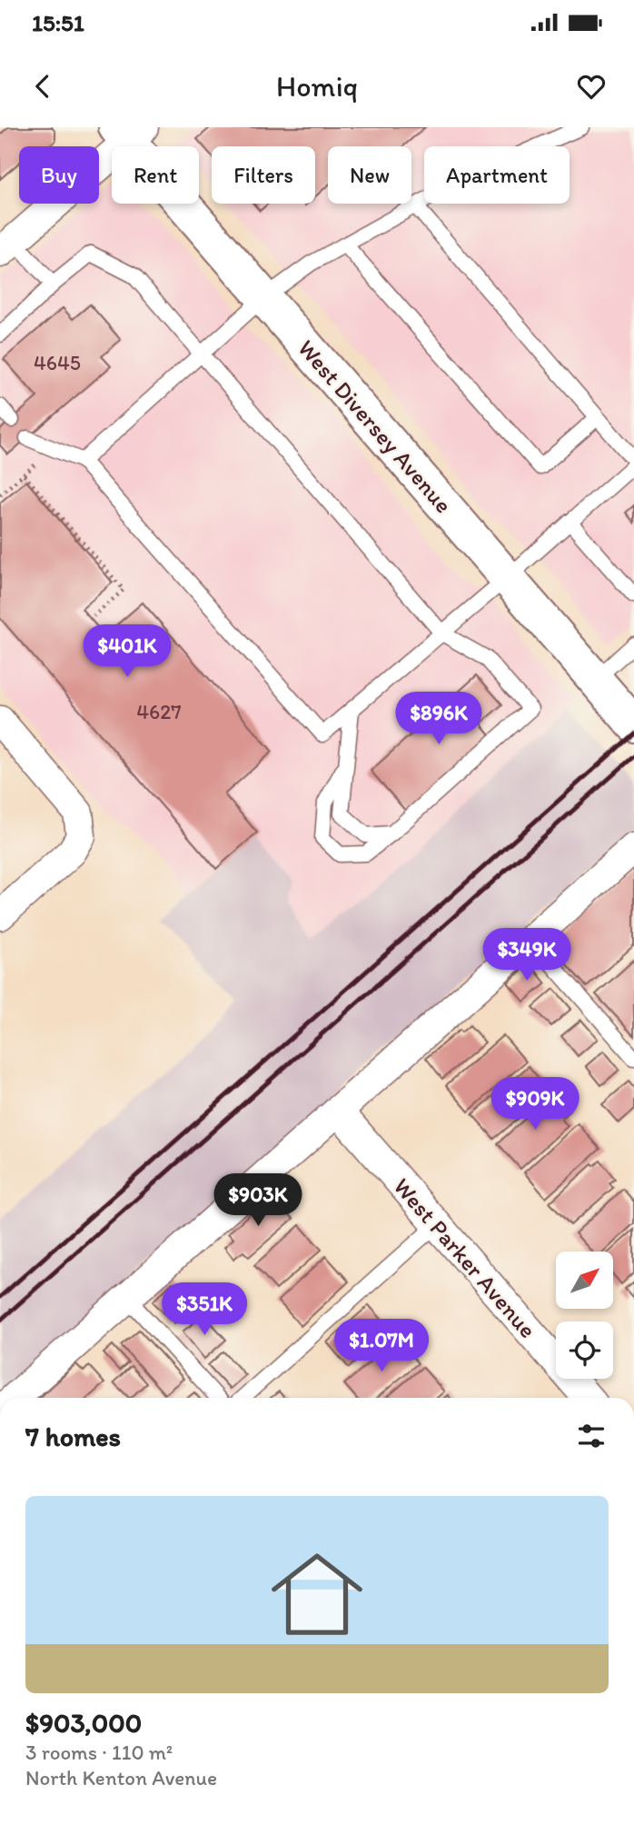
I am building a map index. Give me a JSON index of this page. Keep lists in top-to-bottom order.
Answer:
{
  "streets": {
    "main road": ["West Diversey Avenue"],
    "street": ["West Parker Avenue"]
  },
  "house_numbers": ["4645", "4627"],
  "north": "top right",
  "page": {
    "status": "15:51",
    "header": "Homiq",
    "chip": [
      "Buy",
      "Rent",
      "Filters",
      "New",
      "Apartment"
    ],
    "price": [
      "$401K",
      "$896K",
      "$349K",
      "$909K",
      "$903K",
      "$351K",
      "$1.07M"
    ],
    "heading": "7 homes",
    "list": [
      {
        "name": "$903,000",
        "note": "3 rooms · 110 m² · North Kenton Avenue"
      }
    ]
  }
}
